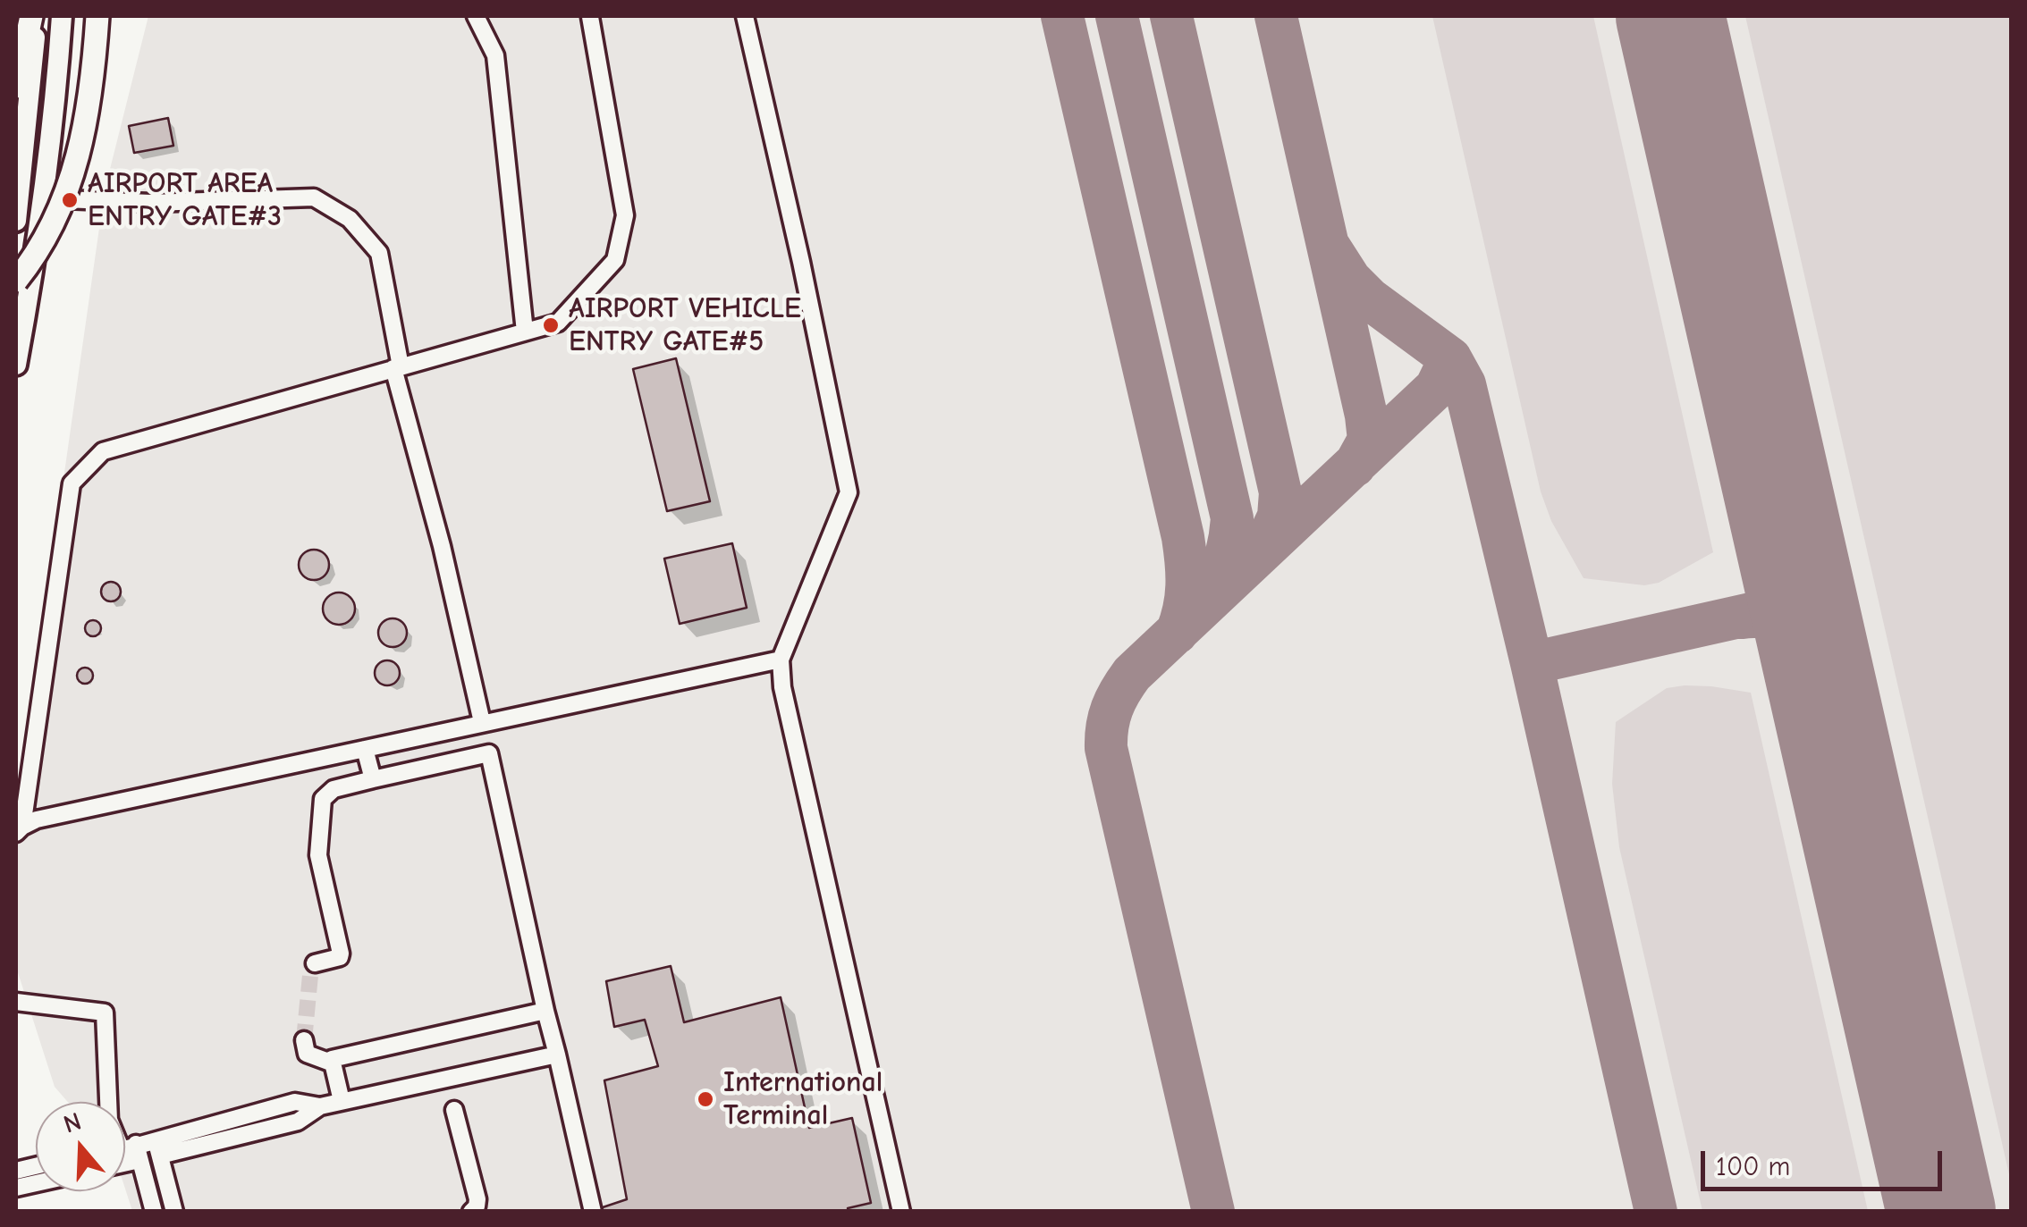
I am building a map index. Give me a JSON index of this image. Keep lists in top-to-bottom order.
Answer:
{
  "places": ["AIRPORT AREA ENTRY GATE#3", "AIRPORT VEHICLE ENTRY GATE#5", "International Terminal"],
  "scale_bar": "100 m",
  "north": "top"
}
